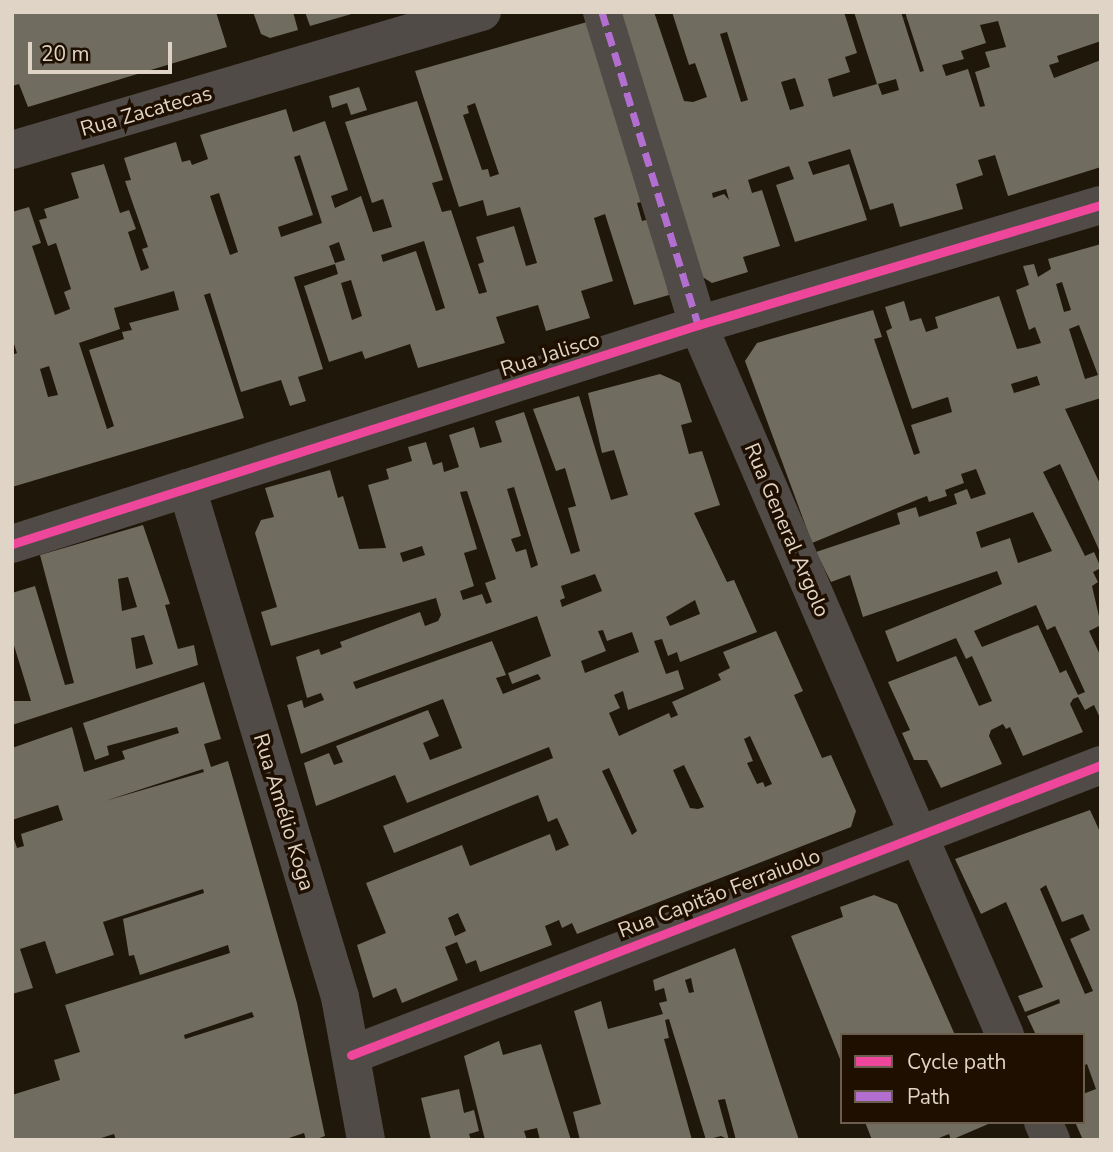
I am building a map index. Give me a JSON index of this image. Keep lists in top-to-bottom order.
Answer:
{
  "streets": {
    "street": [
      "Rua Zacatecas",
      "Rua Jalisco",
      "Rua General Argolo",
      "Rua Amélio Koga",
      "Rua Capitão Ferraiuolo"
    ]
  },
  "crossings": [
    ["Rua Jalisco", "Rua General Argolo"],
    ["Rua Jalisco", "Rua Amélio Koga"],
    ["Rua General Argolo", "Rua Capitão Ferraiuolo"],
    ["Rua Amélio Koga", "Rua Capitão Ferraiuolo"]
  ],
  "legend": ["Cycle path", "Path"],
  "scale_bar": "20 m"
}
